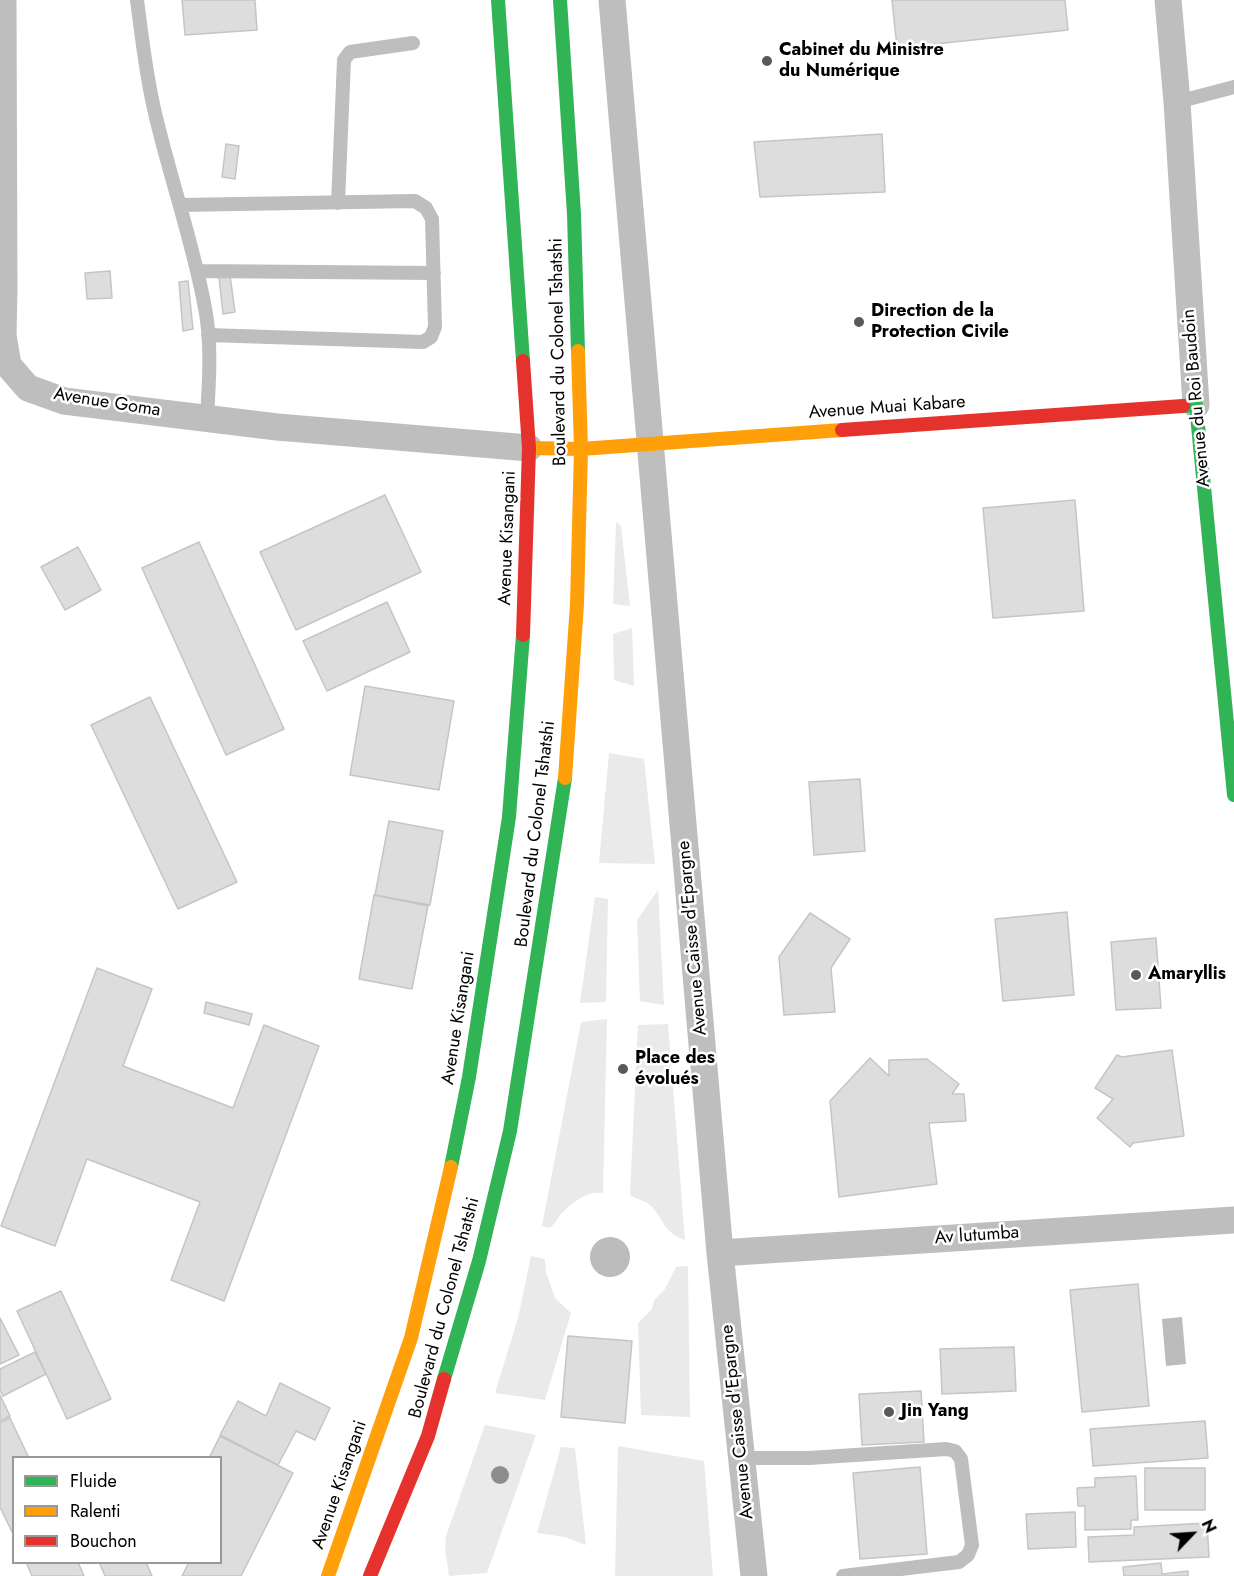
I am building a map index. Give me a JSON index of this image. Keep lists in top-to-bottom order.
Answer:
{
  "streets": {
    "street": [
      "Boulevard du Colonel Tshatshi",
      "Avenue du Roi Baudoin",
      "Avenue Goma",
      "Avenue Muai Kabare",
      "Avenue Kisangani",
      "Avenue Caisse d'Epargne",
      "Av lutumba"
    ]
  },
  "crossings": [
    ["Boulevard du Colonel Tshatshi", "Avenue Goma"],
    ["Boulevard du Colonel Tshatshi", "Avenue Muai Kabare"],
    ["Boulevard du Colonel Tshatshi", "Avenue Kisangani"],
    ["Avenue du Roi Baudoin", "Avenue Muai Kabare"],
    ["Avenue Goma", "Avenue Muai Kabare"],
    ["Avenue Goma", "Avenue Kisangani"],
    ["Avenue Muai Kabare", "Avenue Caisse d'Epargne"],
    ["Avenue Caisse d'Epargne", "Av lutumba"]
  ],
  "places": [
    "Cabinet du Ministre du Numérique",
    "Direction de la Protection Civile",
    "Amaryllis",
    "Place des évolués",
    "Jin Yang"
  ],
  "legend": ["Fluide", "Ralenti", "Bouchon"],
  "north": "top right"
}
